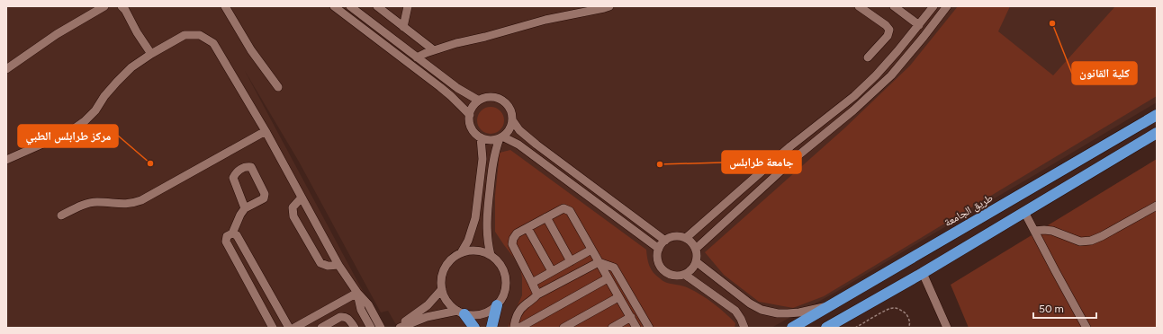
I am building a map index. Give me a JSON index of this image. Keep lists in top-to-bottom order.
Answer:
{
  "streets": {
    "highway": ["طريق الجامعة"]
  },
  "places": ["كلية القانون", "مركز طرابلس الطبي", "جامعة طرابلس"],
  "scale_bar": "50 m"
}
